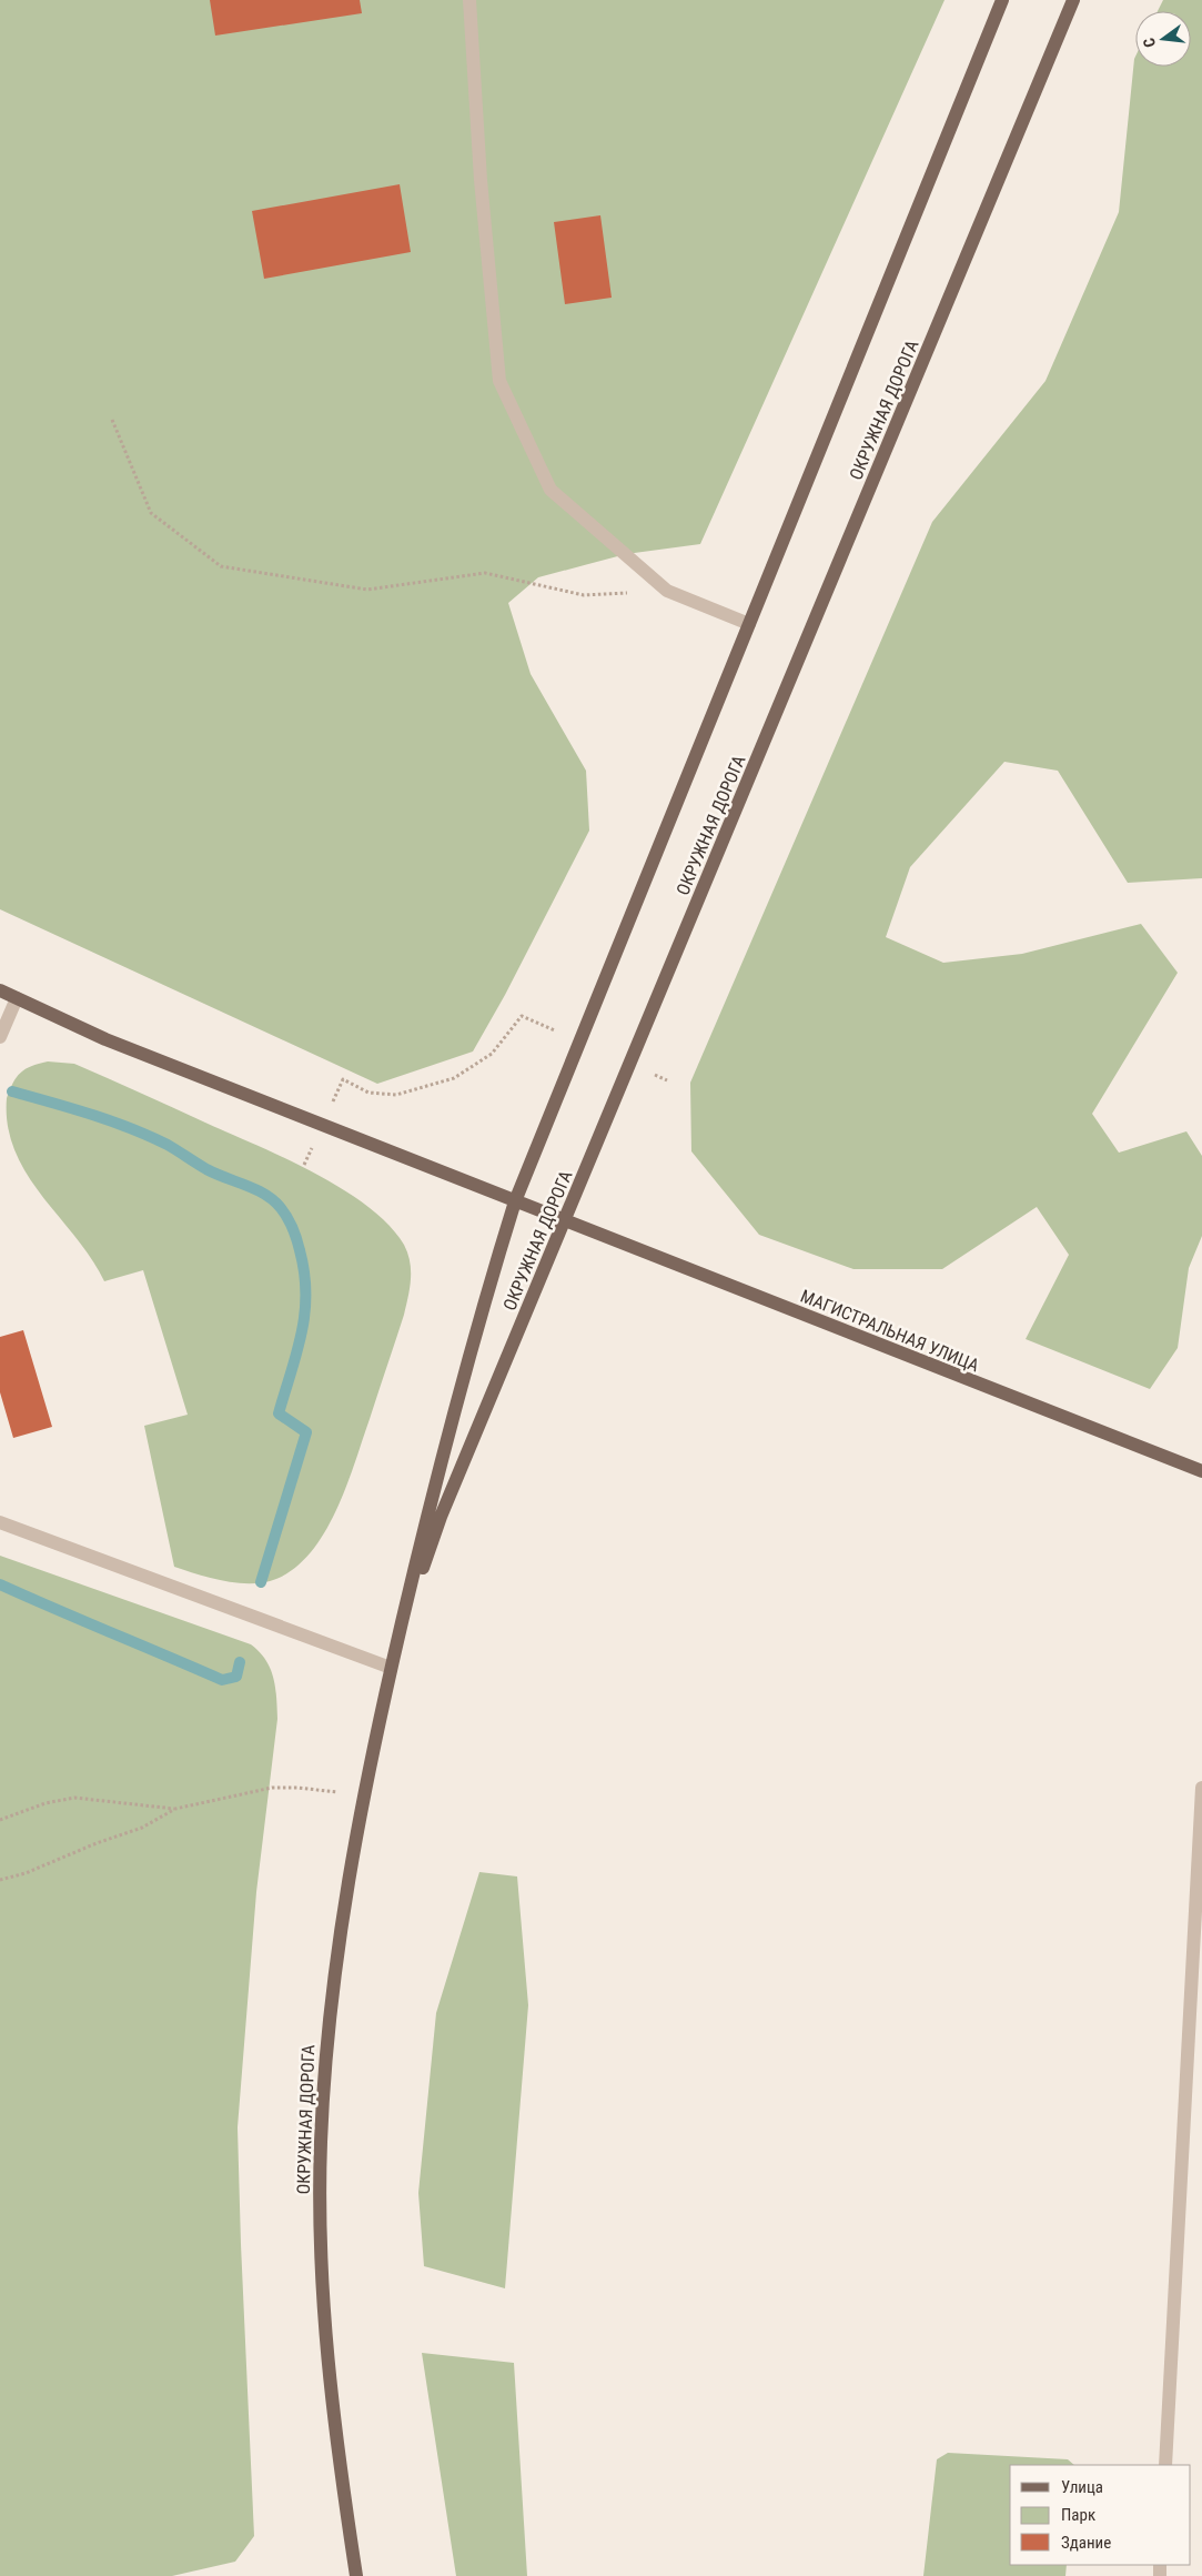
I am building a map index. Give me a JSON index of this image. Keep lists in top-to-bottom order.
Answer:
{
  "streets": {
    "main road": ["ОКРУЖНАЯ ДОРОГА", "МАГИСТРАЛЬНАЯ УЛИЦА"]
  },
  "crossings": [
    ["ОКРУЖНАЯ ДОРОГА", "МАГИСТРАЛЬНАЯ УЛИЦА"]
  ],
  "legend": ["Улица", "Парк", "Здание"],
  "north": "left"
}
